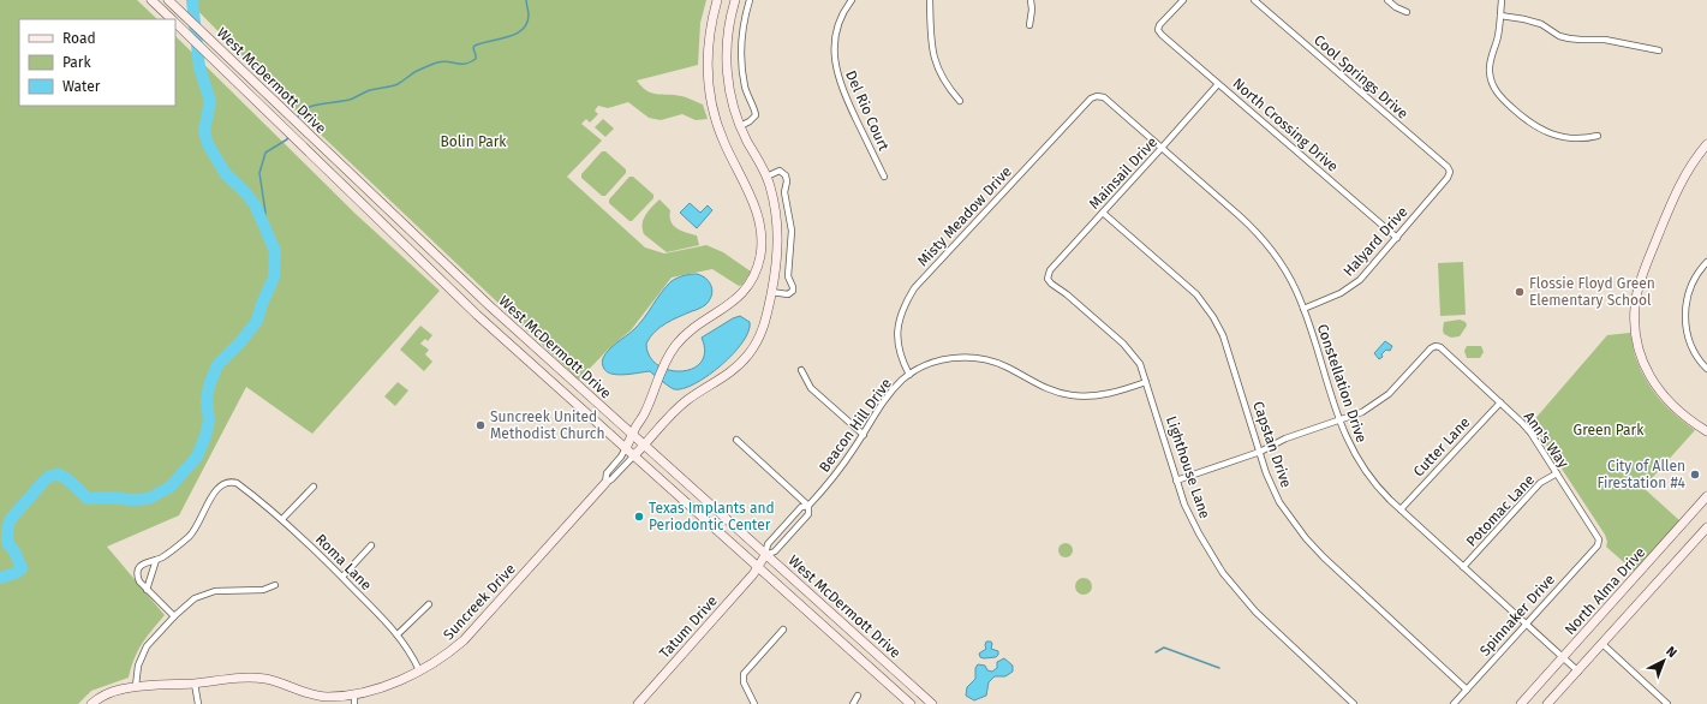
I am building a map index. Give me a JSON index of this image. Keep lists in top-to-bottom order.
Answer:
{
  "streets": {
    "main road": [
      "West McDermott Drive",
      "North Alma Drive",
      "Suncreek Drive",
      "Tatum Drive"
    ],
    "street": [
      "Cool Springs Drive",
      "Del Rio Court",
      "North Crossing Drive",
      "Mainsail Drive",
      "Misty Meadow Drive",
      "Halyard Drive",
      "Constellation Drive",
      "Beacon Hill Drive",
      "Ann's Way",
      "Capstan Drive",
      "Cutter Lane",
      "Lighthouse Lane",
      "Potomac Lane",
      "Roma Lane",
      "Spinnaker Drive"
    ]
  },
  "crossings": [
    ["Cool Springs Drive", "Halyard Drive"],
    ["West McDermott Drive", "Beacon Hill Drive"],
    ["West McDermott Drive", "Suncreek Drive"],
    ["West McDermott Drive", "Tatum Drive"],
    ["North Crossing Drive", "Mainsail Drive"],
    ["North Crossing Drive", "Halyard Drive"],
    ["Mainsail Drive", "Constellation Drive"],
    ["Mainsail Drive", "Capstan Drive"],
    ["Mainsail Drive", "Lighthouse Lane"],
    ["Misty Meadow Drive", "Constellation Drive"],
    ["Misty Meadow Drive", "Beacon Hill Drive"],
    ["Halyard Drive", "Constellation Drive"],
    ["Constellation Drive", "Ann's Way"],
    ["Constellation Drive", "Cutter Lane"],
    ["Constellation Drive", "Potomac Lane"],
    ["Constellation Drive", "North Alma Drive"],
    ["Constellation Drive", "Spinnaker Drive"],
    ["Beacon Hill Drive", "Lighthouse Lane"],
    ["Beacon Hill Drive", "Tatum Drive"],
    ["Ann's Way", "Cutter Lane"],
    ["Ann's Way", "Potomac Lane"],
    ["Ann's Way", "Spinnaker Drive"],
    ["Capstan Drive", "Spinnaker Drive"],
    ["Roma Lane", "Suncreek Drive"]
  ],
  "parks": ["Bolin Park", "Green Park"],
  "places": [
    "Flossie Floyd Green Elementary School",
    "Suncreek United Methodist Church",
    "City of Allen Firestation #4",
    "Texas Implants and Periodontic Center"
  ],
  "legend": ["Road", "Park", "Water"],
  "north": "top right"
}
